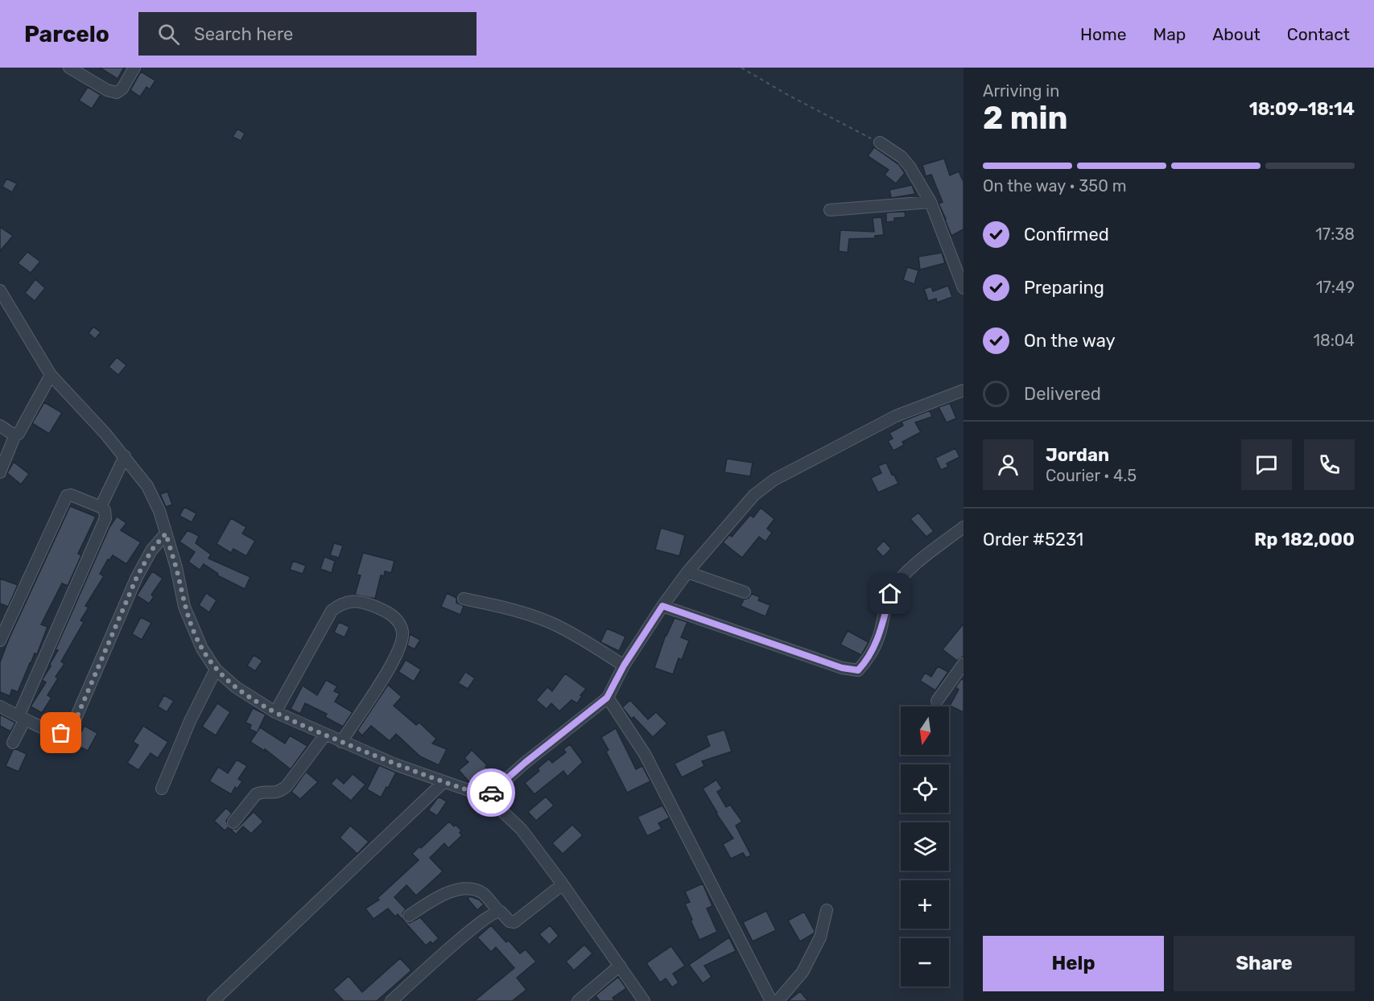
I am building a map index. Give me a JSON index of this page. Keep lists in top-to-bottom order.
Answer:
{
  "north": "bottom",
  "page": {
    "header": "Parcelo",
    "search": "Search here",
    "nav": [
      "Home",
      "Map",
      "About",
      "Contact"
    ],
    "heading": ["2 min", "Arriving in", "18:09–18:14"],
    "panel": [
      "Jordan",
      "Courier · 4.5",
      "Order #5231",
      "Rp 182,000"
    ],
    "bar": "On the way · 350 m",
    "list": [
      ["Confirmed", "17:38"],
      ["Preparing", "17:49"],
      ["On the way", "18:04"],
      "Delivered"
    ],
    "map_buttons": ["+", "−"],
    "buttons": ["Help", "Share"]
  }
}
